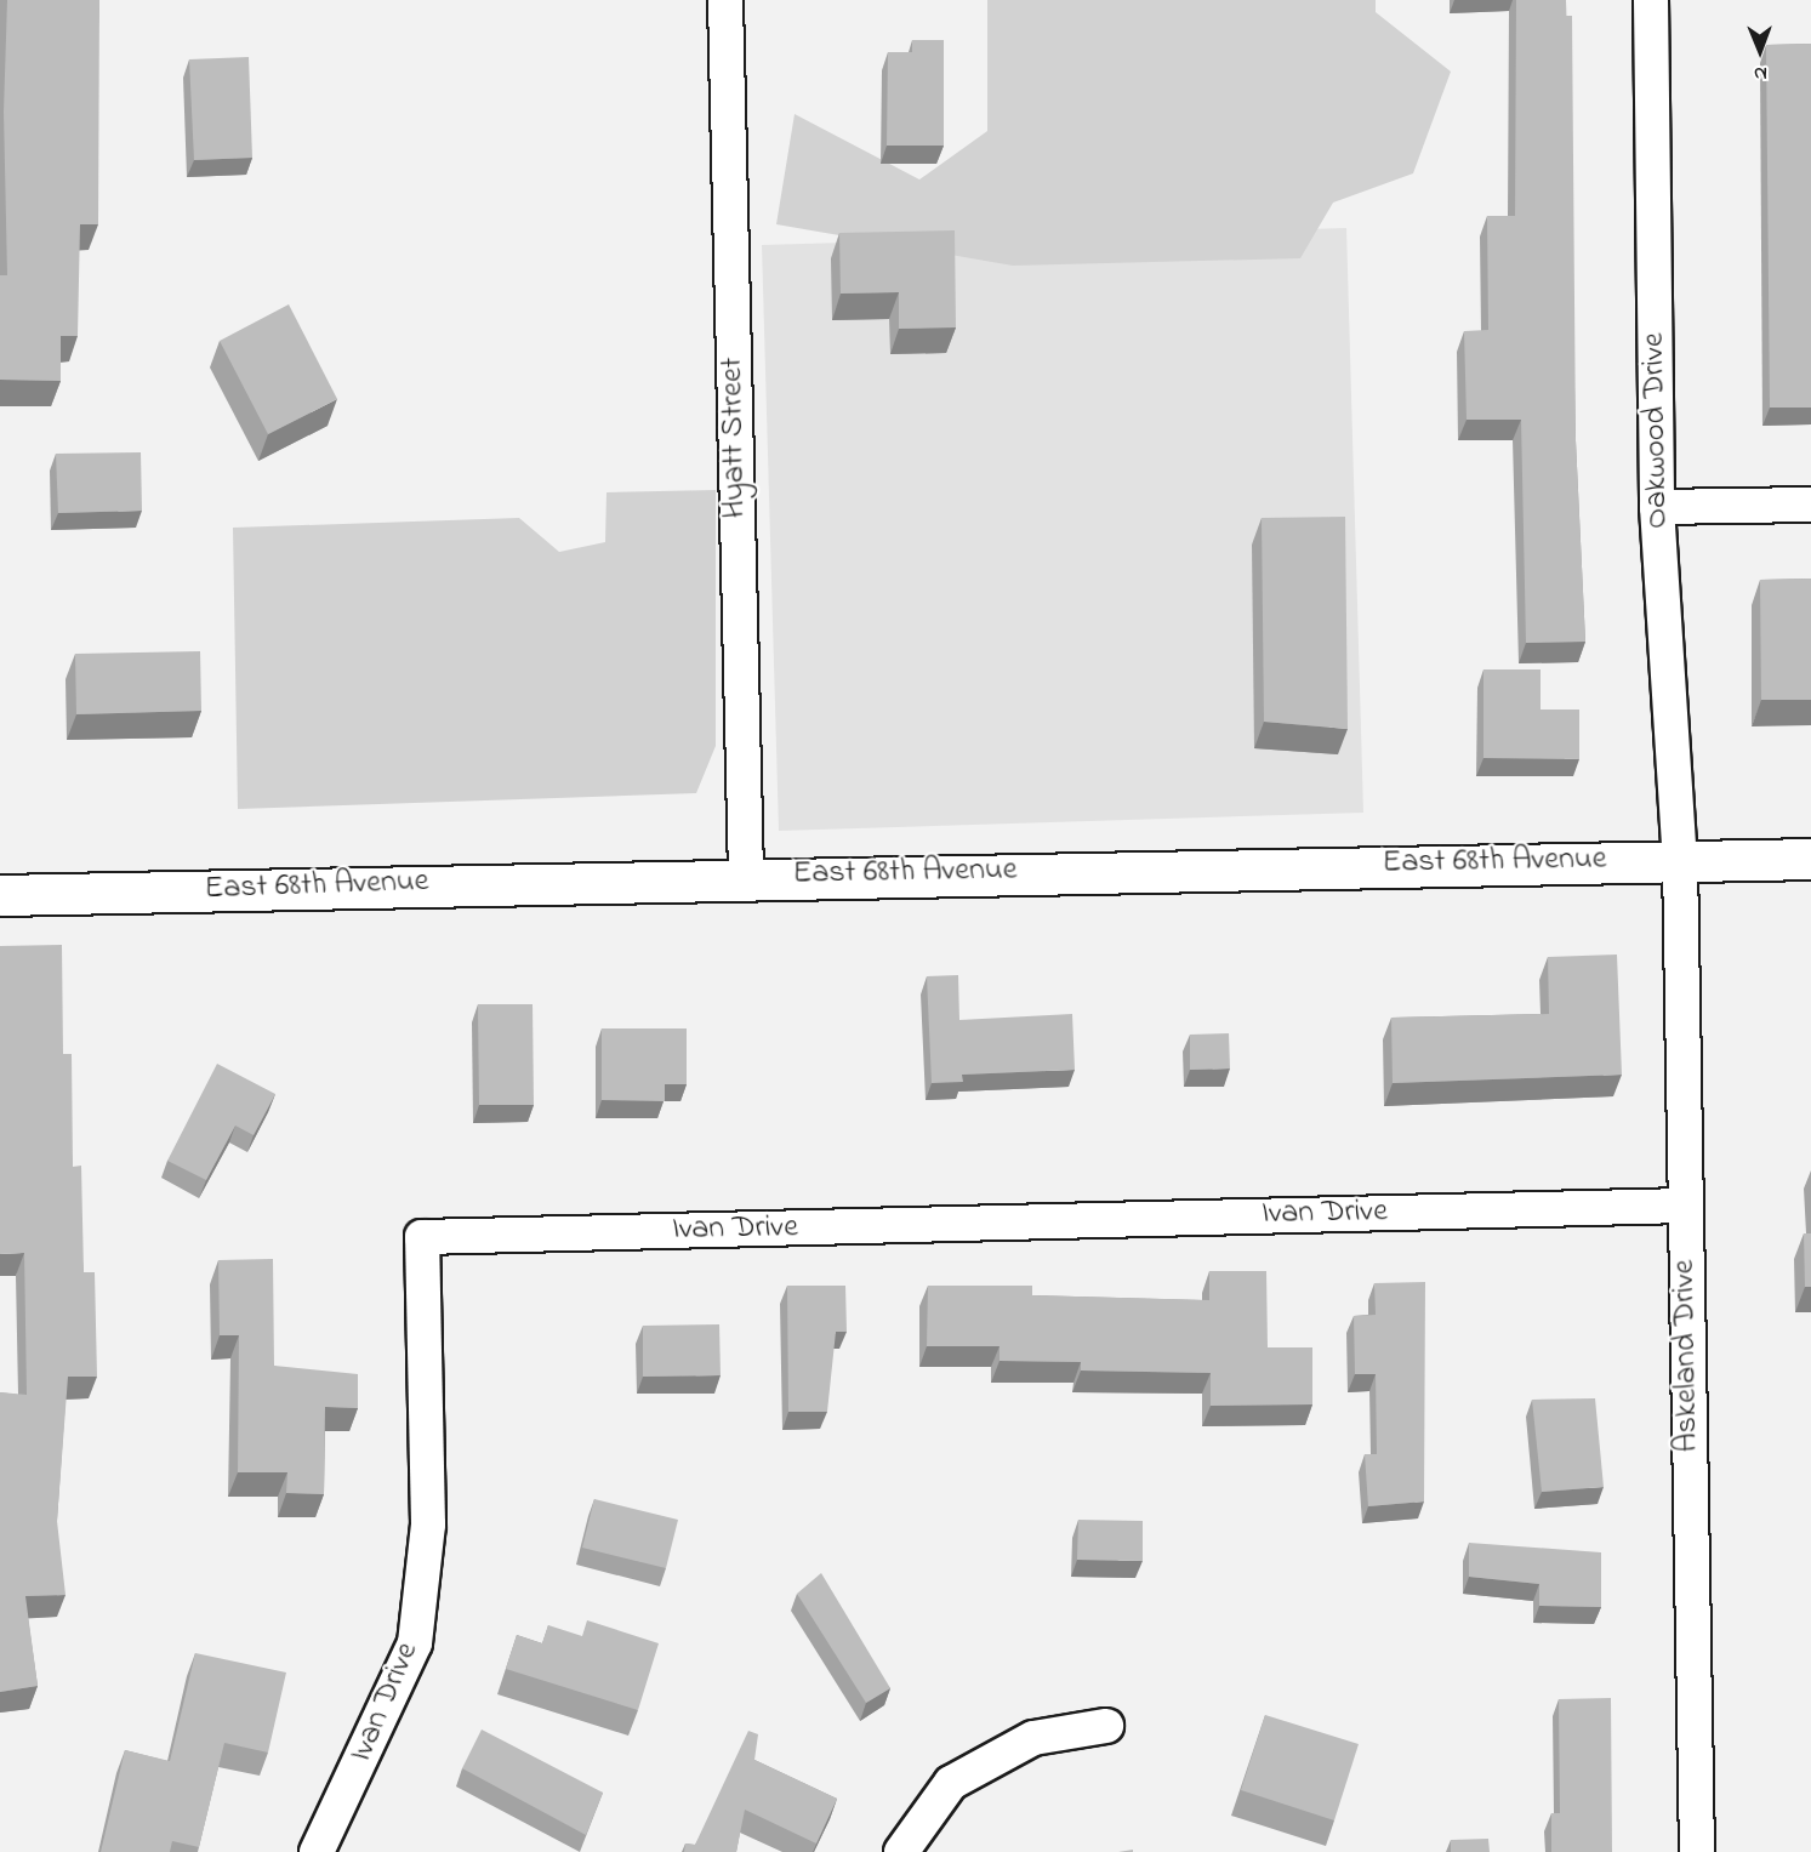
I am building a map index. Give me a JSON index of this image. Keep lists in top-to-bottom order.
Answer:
{
  "streets": {
    "street": [
      "Oakwood Drive",
      "Hyatt Street",
      "East 68th Avenue",
      "Ivan Drive",
      "Askeland Drive"
    ]
  },
  "crossings": [
    ["Oakwood Drive", "East 68th Avenue"],
    ["Oakwood Drive", "Askeland Drive"],
    ["Hyatt Street", "East 68th Avenue"],
    ["East 68th Avenue", "Askeland Drive"],
    ["Ivan Drive", "Askeland Drive"]
  ],
  "north": "bottom"
}
